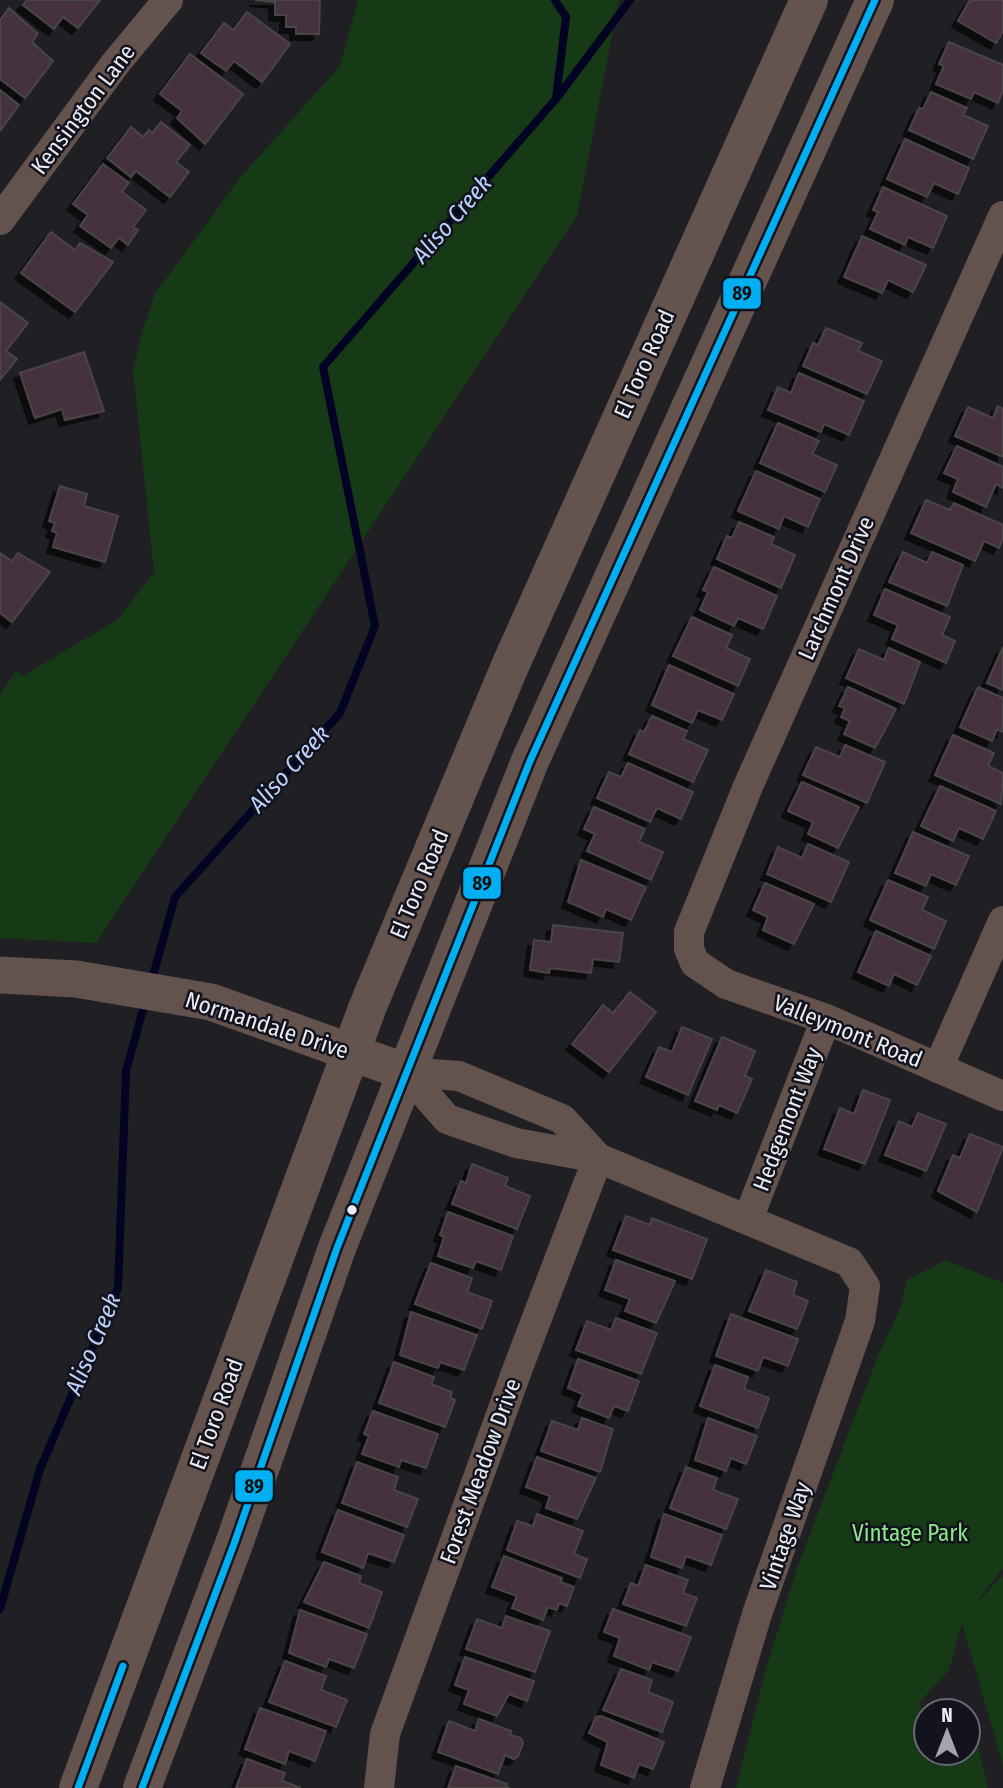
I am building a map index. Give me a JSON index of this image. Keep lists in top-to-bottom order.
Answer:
{
  "streets": {
    "main road": ["El Toro Road"],
    "street": [
      "Kensington Lane",
      "Larchmont Drive",
      "Normandale Drive",
      "Valleymont Road",
      "Hedgemont Way",
      "Forest Meadow Drive",
      "Vintage Way"
    ]
  },
  "crossings": [
    ["El Toro Road", "Normandale Drive"],
    ["Larchmont Drive", "Valleymont Road"],
    ["Normandale Drive", "Hedgemont Way"],
    ["Normandale Drive", "Forest Meadow Drive"],
    ["Normandale Drive", "Vintage Way"],
    ["Valleymont Road", "Hedgemont Way"]
  ],
  "water": ["Aliso Creek"],
  "parks": ["Vintage Park"],
  "lines": ["transit line 89"],
  "north": "top"
}
